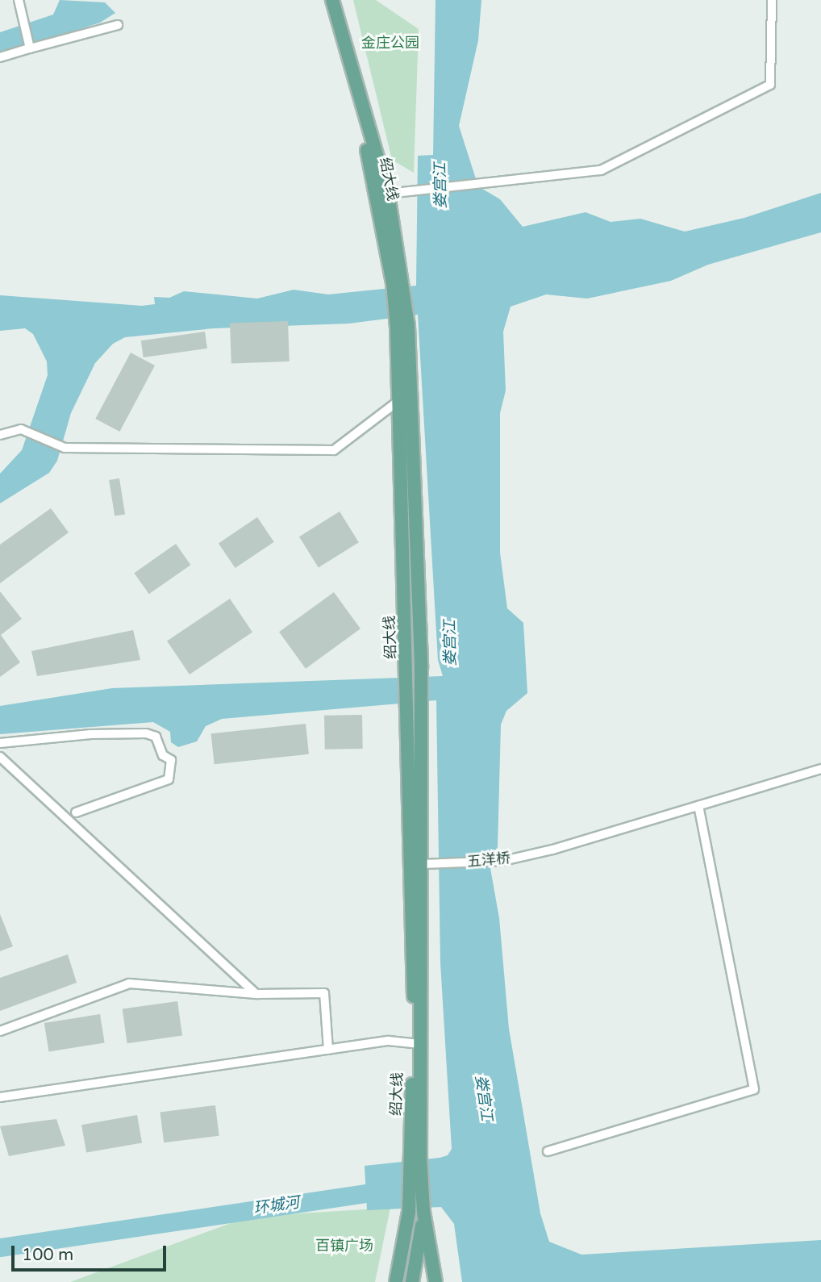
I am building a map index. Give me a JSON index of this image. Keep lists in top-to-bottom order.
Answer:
{
  "streets": {
    "main road": ["绍大线"],
    "street": ["五洋桥"]
  },
  "crossings": [
    ["绍大线", "五洋桥"]
  ],
  "water": ["娄宫江", "环城河"],
  "parks": ["金庄公园", "百镇广场"],
  "scale_bar": "100 m"
}
